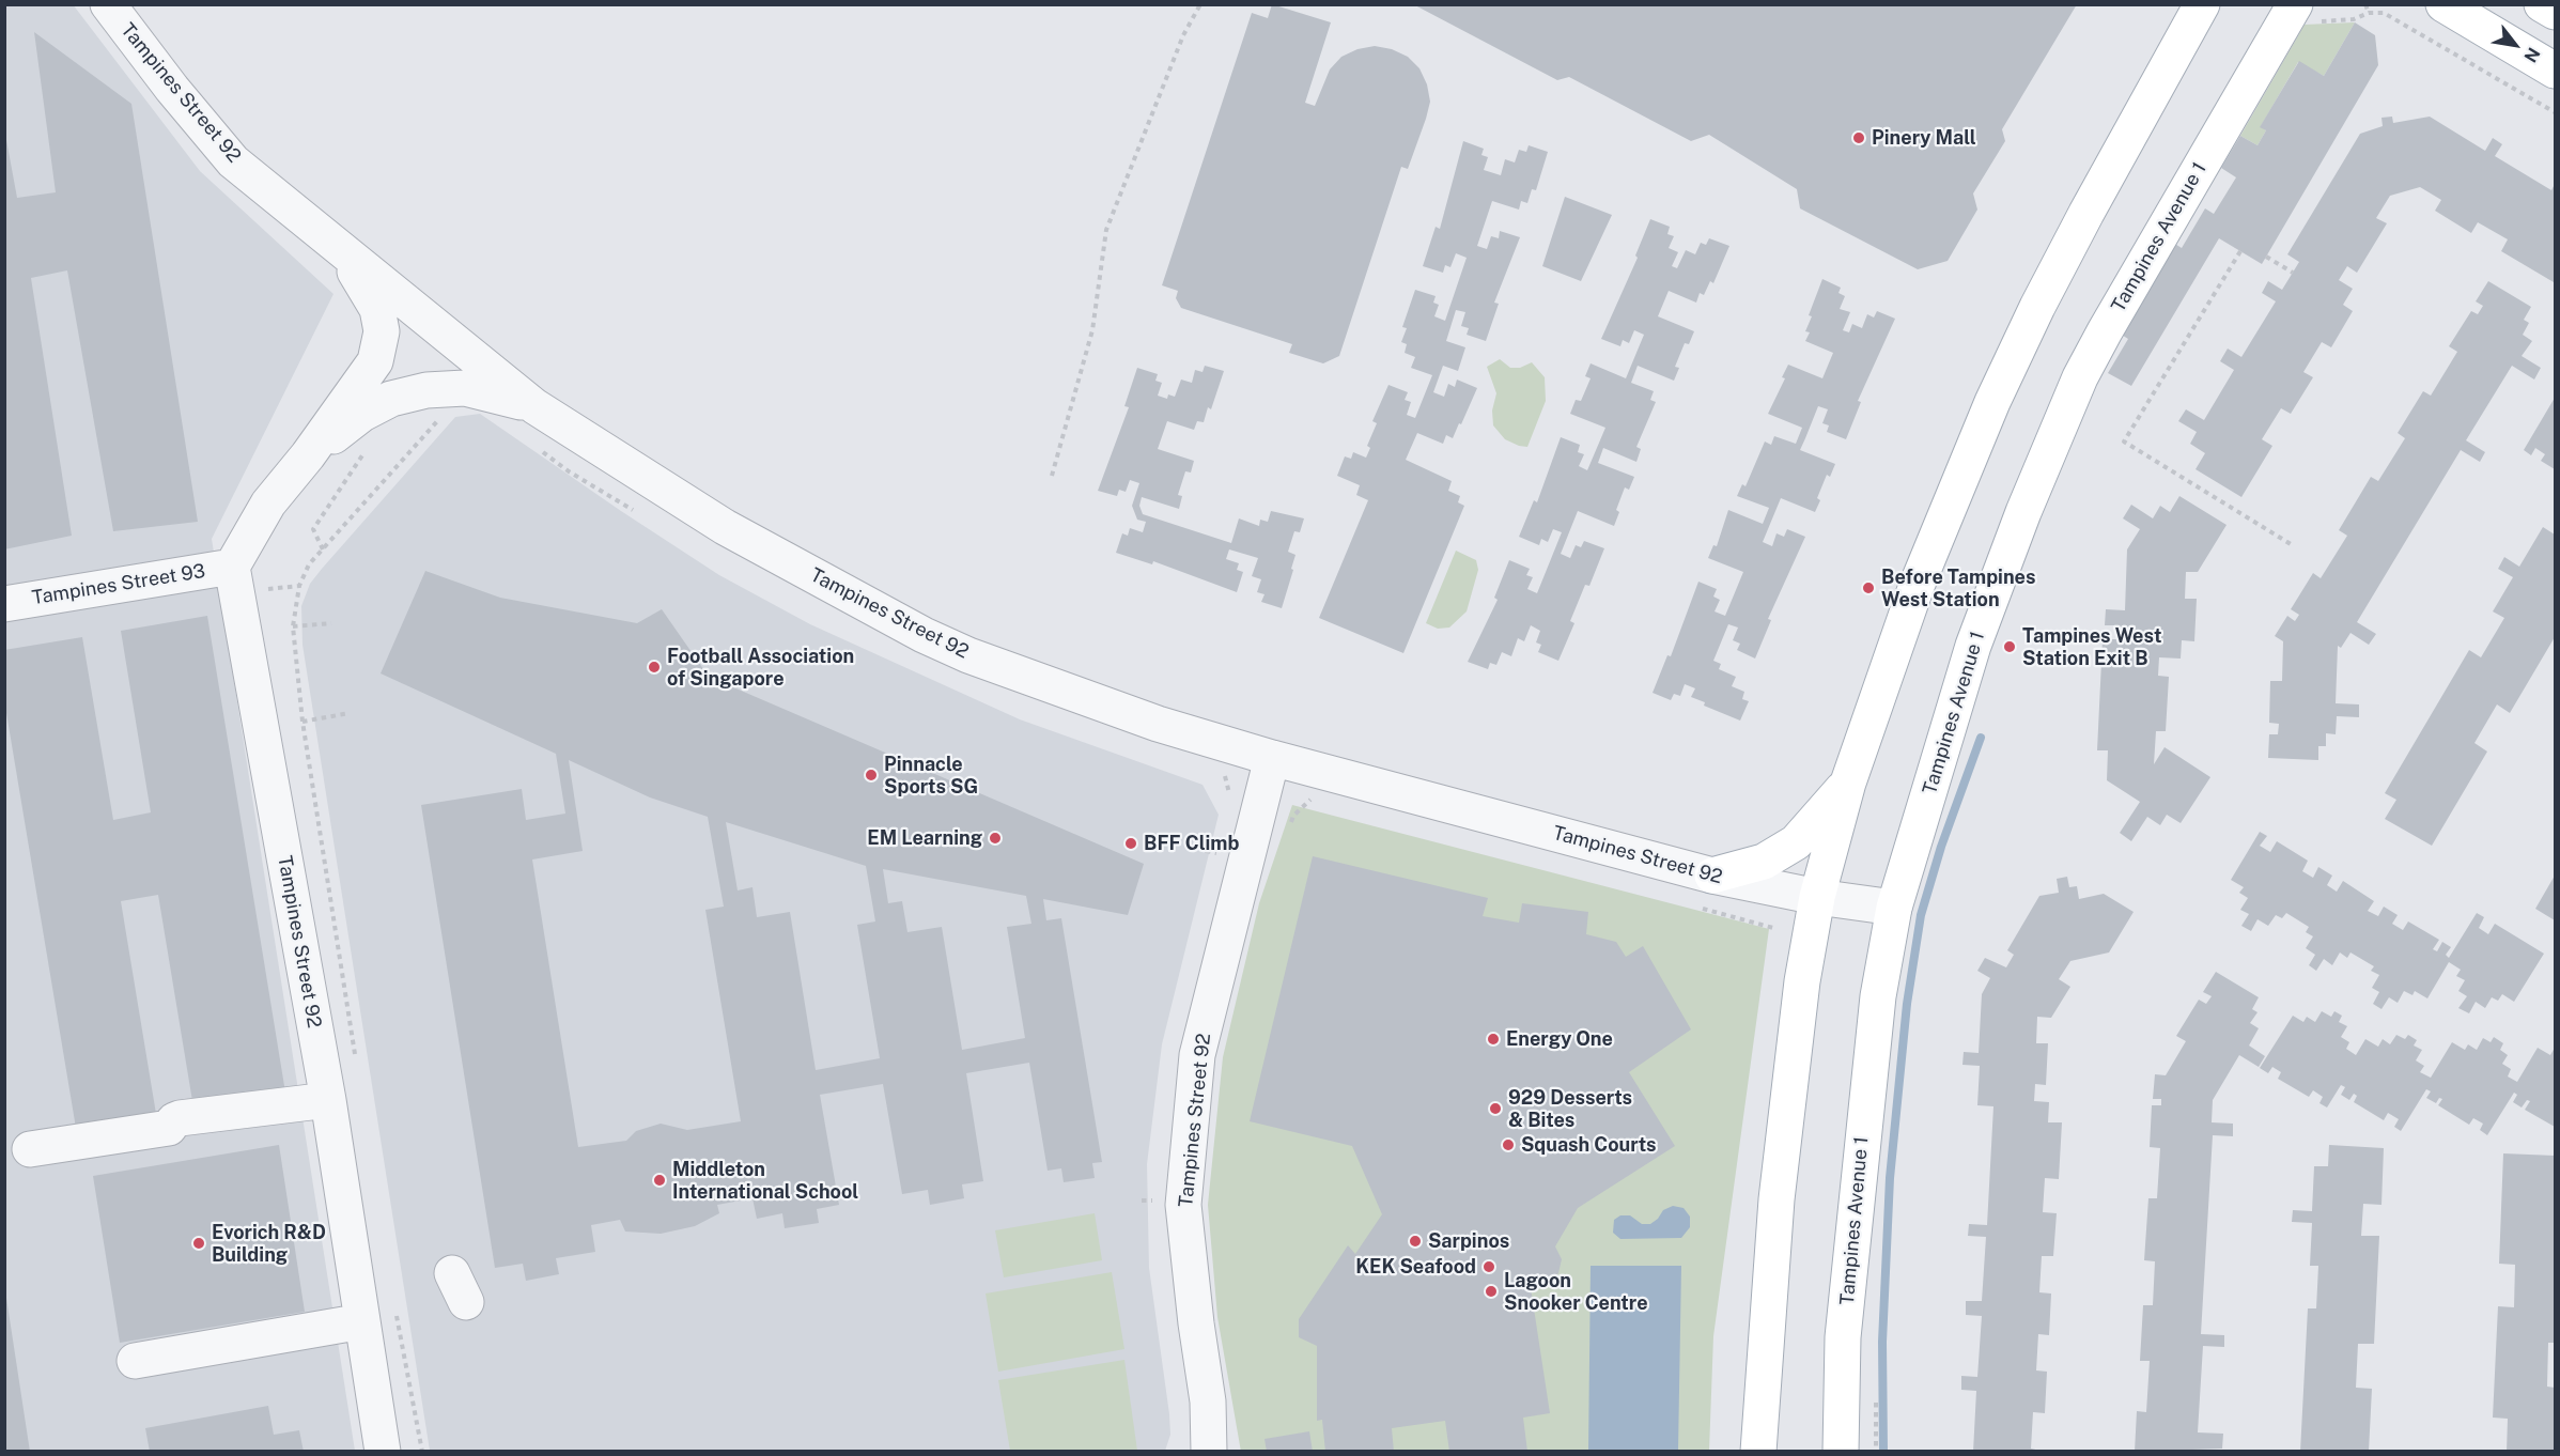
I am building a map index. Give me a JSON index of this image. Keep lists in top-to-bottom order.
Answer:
{
  "streets": {
    "main road": ["Tampines Avenue 1"],
    "street": ["Tampines Street 92", "Tampines Street 93"]
  },
  "crossings": [
    ["Tampines Street 92", "Tampines Avenue 1"],
    ["Tampines Street 92", "Tampines Street 93"]
  ],
  "places": [
    "Pinery Mall",
    "Before Tampines West Station",
    "Tampines West Station Exit B",
    "Football Association of Singapore",
    "Pinnacle Sports SG",
    "EM Learning",
    "BFF Climb",
    "Energy One",
    "929 Desserts & Bites",
    "Squash Courts",
    "Middleton International School",
    "Sarpinos",
    "Evorich R&D Building",
    "KEK Seafood",
    "Lagoon Snooker Centre"
  ],
  "north": "bottom right"
}
